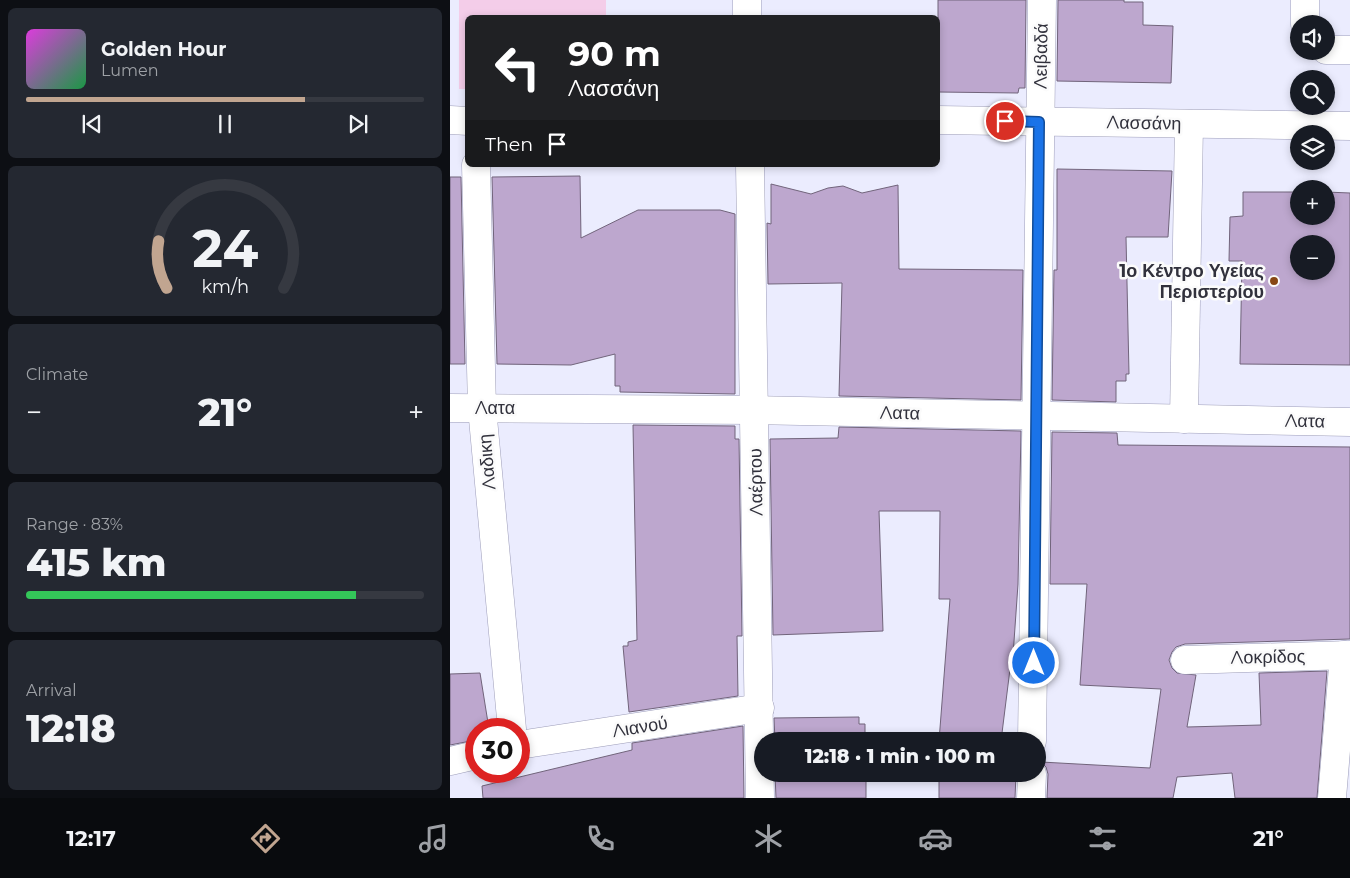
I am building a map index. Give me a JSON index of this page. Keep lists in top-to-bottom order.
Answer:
{
  "streets": {
    "street": [
      "Λειβαδά",
      "Λασσάνη",
      "Λατα",
      "Λαδικη",
      "Λαέρτου",
      "Λοκρίδος",
      "Λιανού"
    ]
  },
  "crossings": [
    ["Λειβαδά", "Λασσάνη"],
    ["Λειβαδά", "Λατα"],
    ["Λατα", "Λαδικη"],
    ["Λατα", "Λαέρτου"],
    ["Λαέρτου", "Λιανού"]
  ],
  "places": ["1ο Κέντρο Υγείας Περιστερίου"],
  "page": {
    "map_buttons": ["+", "−"],
    "turn": ["90 m", "Λασσάνη"],
    "song": ["Golden Hour", "Lumen"],
    "then": "Then",
    "tile": [
      "Climate",
      ["Range · 83%", "415 km"],
      ["Arrival", "12:18"]
    ],
    "heat": ["−", "21°", "+"],
    "limit": "30",
    "trip": "12:18 · 1 min · 100 m",
    "tabs": ["12:17", "21°"],
    "gauge": ["24", "km/h"]
  }
}
